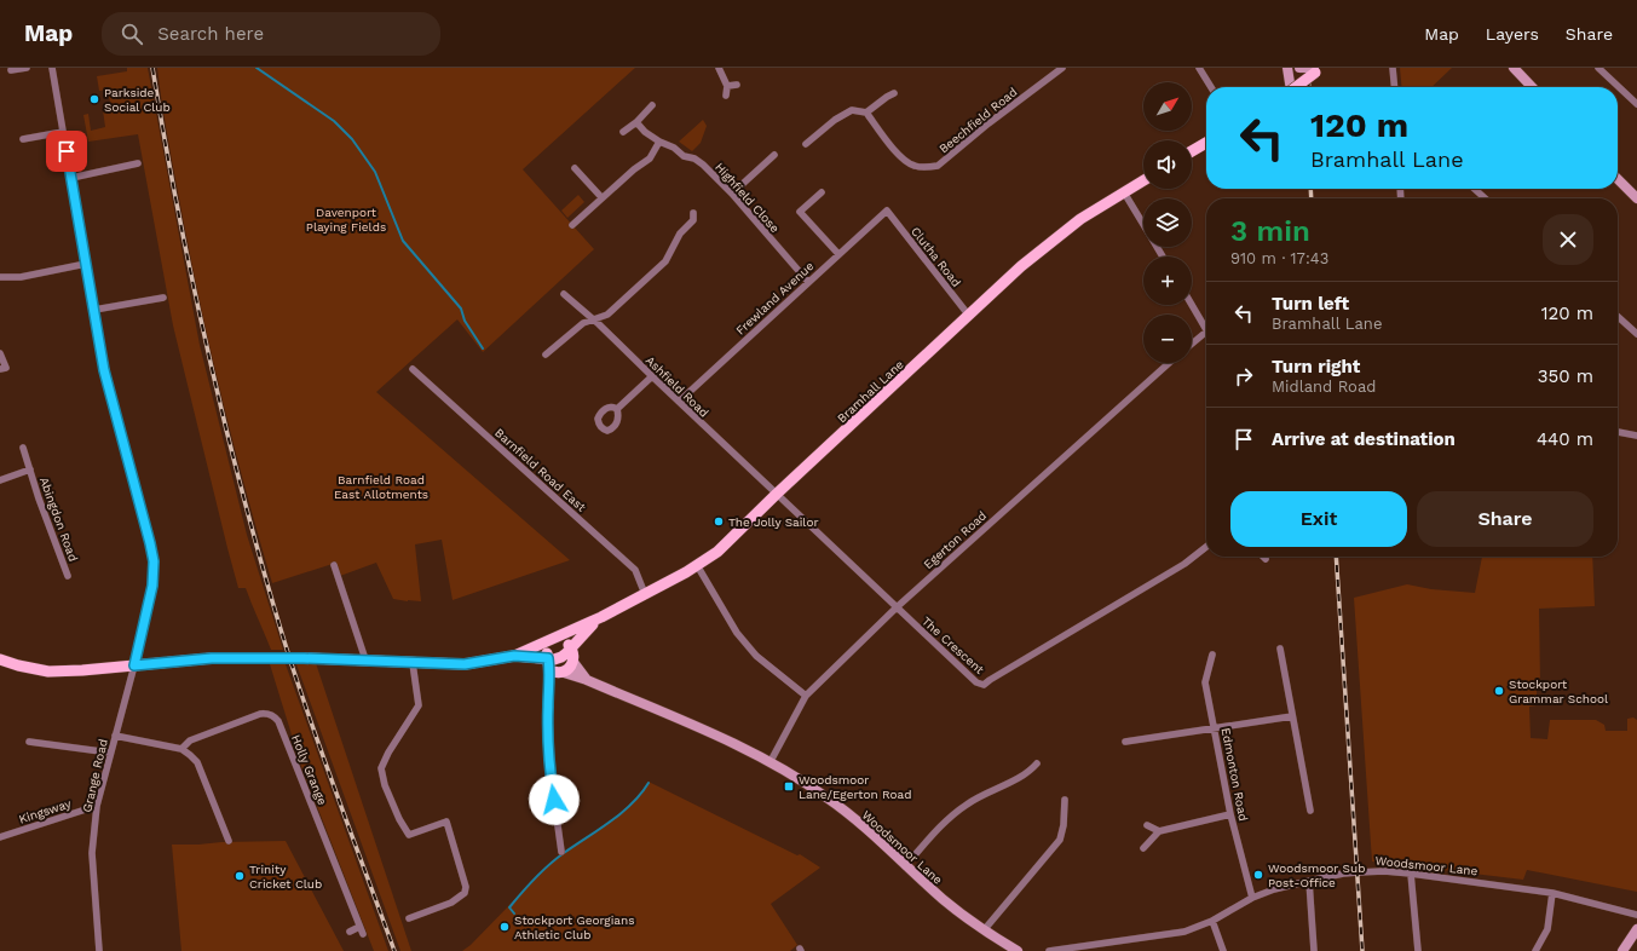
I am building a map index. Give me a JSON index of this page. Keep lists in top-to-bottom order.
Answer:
{
  "streets": {
    "main road": ["Bramhall Lane"],
    "street": [
      "Beechfield Road",
      "Highfield Close",
      "Clutha Road",
      "Frewland Avenue",
      "Ashfield Road",
      "Barnfield Road East",
      "Abingdon Road",
      "Egerton Road",
      "The Crescent",
      "Holly Grange",
      "Edmonton Road",
      "Grange Road",
      "Kingsway",
      "Woodsmoor Lane"
    ]
  },
  "crossings": [
    ["Highfield Close", "Frewland Avenue"],
    ["Clutha Road", "Frewland Avenue"],
    ["Clutha Road", "Bramhall Lane"],
    ["Frewland Avenue", "Ashfield Road"],
    ["Ashfield Road", "Bramhall Lane"],
    ["Ashfield Road", "The Crescent"],
    ["Bramhall Lane", "Barnfield Road East"],
    ["Bramhall Lane", "The Crescent"],
    ["Bramhall Lane", "Grange Road"],
    ["Egerton Road", "The Crescent"],
    ["Egerton Road", "Woodsmoor Lane"],
    ["Edmonton Road", "Woodsmoor Lane"],
    ["Grange Road", "Kingsway"]
  ],
  "parks": ["Davenport Playing Fields", "Barnfield Road East Allotments"],
  "places": {
    "other": [
      "Parkside Social Club",
      "The Jolly Sailor",
      "Stockport Grammar School",
      "Woodsmoor Sub Post-Office",
      "Trinity Cricket Club",
      "Stockport Georgians Athletic Club"
    ],
    "transit": ["Woodsmoor Lane/Egerton Road"]
  },
  "north": "top right",
  "page": {
    "header": "Map",
    "search": "Search here",
    "nav": ["Map", "Layers", "Share"],
    "map_buttons": ["+", "−"],
    "turn": ["120 m", "Bramhall Lane"],
    "heading": ["3 min", "910 m · 17:43"],
    "list": [
      {
        "name": "Turn left",
        "note": "Bramhall Lane",
        "value": "120 m"
      },
      {
        "name": "Turn right",
        "note": "Midland Road",
        "value": "350 m"
      },
      {
        "name": "Arrive at destination",
        "value": "440 m"
      }
    ],
    "buttons": ["Exit", "Share"]
  }
}
